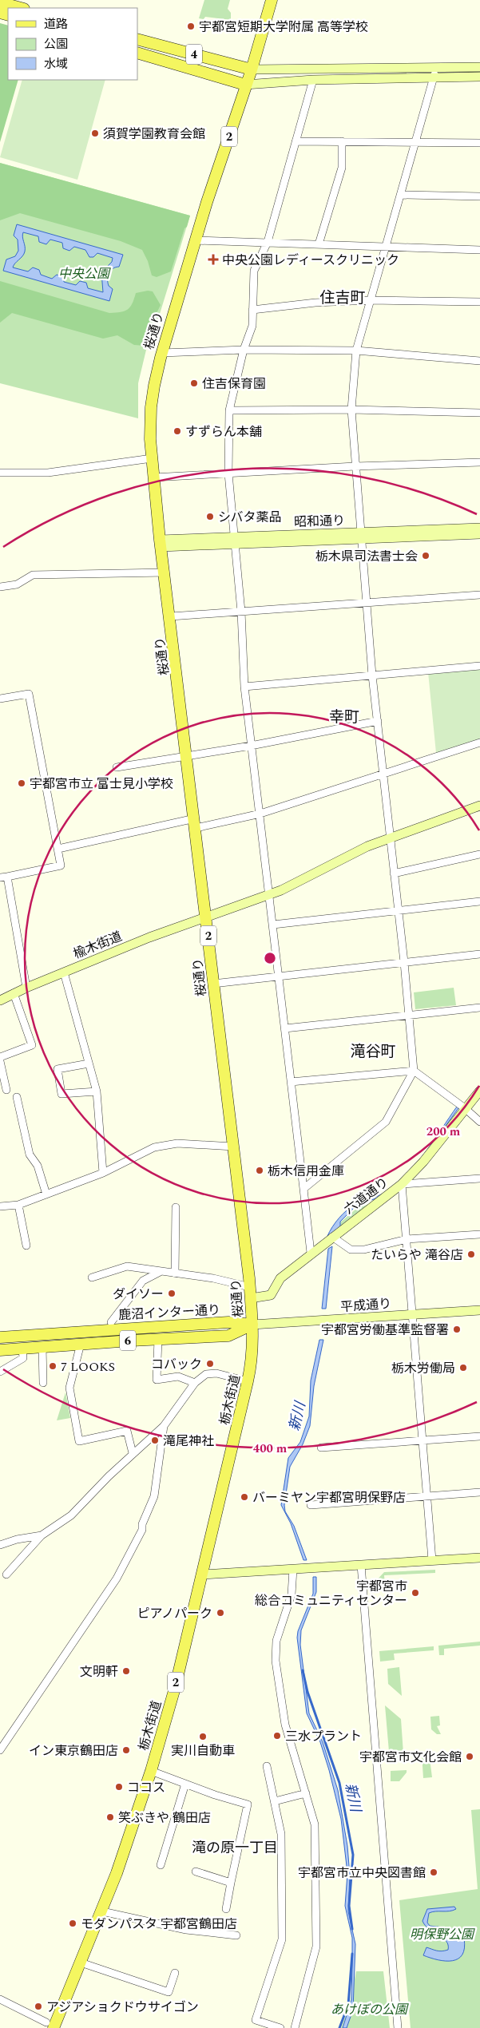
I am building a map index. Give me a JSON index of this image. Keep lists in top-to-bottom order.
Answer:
{
  "streets": {
    "main road": [
      "4",
      "2",
      "桜通り",
      "鹿沼インター通り",
      "6",
      "栃木街道"
    ],
    "street": [
      "昭和通り",
      "楡木街道",
      "六道通り",
      "平成通り"
    ]
  },
  "crossings": [
    ["4", "桜通り"],
    ["桜通り", "昭和通り"],
    ["桜通り", "楡木街道"],
    ["桜通り", "六道通り"],
    ["桜通り", "平成通り"],
    ["桜通り", "鹿沼インター通り"],
    ["桜通り", "栃木街道"],
    ["平成通り", "鹿沼インター通り"],
    ["平成通り", "栃木街道"],
    ["鹿沼インター通り", "栃木街道"]
  ],
  "districts": [
    "住吉町",
    "幸町",
    "滝谷町",
    "滝の原一丁目"
  ],
  "water": ["新川"],
  "parks": ["中央公園", "明保野公園", "あけぼの公園"],
  "places": {
    "other": [
      "宇都宮短期大学附属 高等学校",
      "須賀学園教育会館",
      "住吉保育園",
      "すずらん本舗",
      "シバタ薬品",
      "栃木県司法書士会",
      "宇都宮市立 富士見小学校",
      "栃木信用金庫",
      "たいらや 滝谷店",
      "ダイソー",
      "宇都宮労働基準監督署",
      "コバック",
      "7 LOOKS",
      "栃木労働局",
      "滝尾神社",
      "バーミヤン宇都宮明保野店",
      "宇都宮市 総合コミュニティセンター",
      "ピアノパーク",
      "文明軒",
      "三水プラント",
      "実川自動車",
      "イン東京鶴田店",
      "宇都宮市文化会館",
      "ココス",
      "笑ぶきや 鶴田店",
      "宇都宮市立中央図書館",
      "モダンパスタ 宇都宮鶴田店",
      "アジアショクドウサイゴン"
    ],
    "health": ["中央公園レディースクリニック"]
  },
  "legend": ["道路", "公園", "水域"],
  "rings": ["200 m", "400 m"]
}
